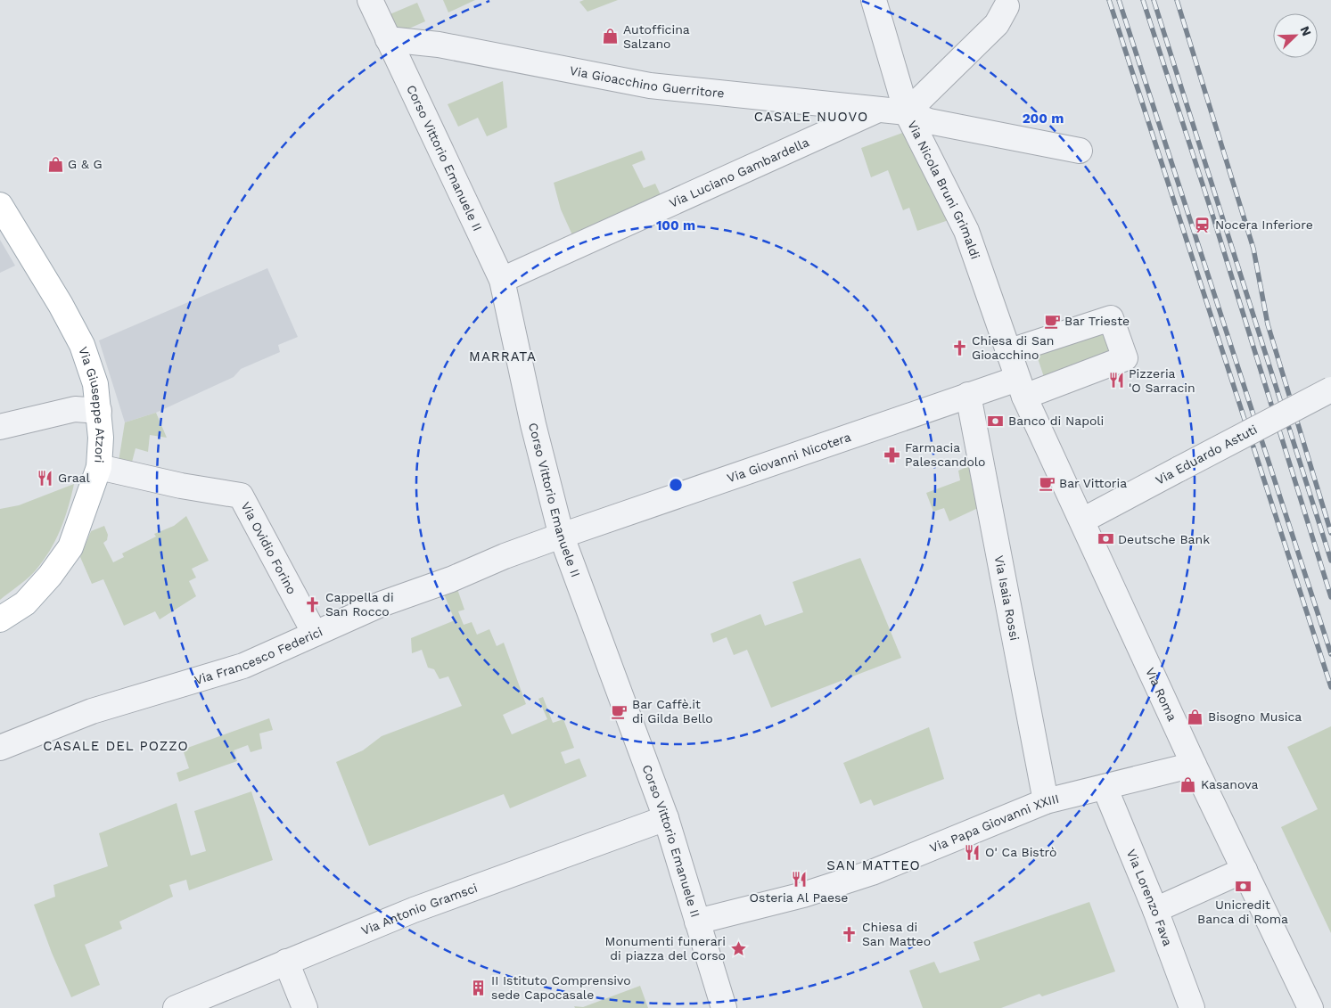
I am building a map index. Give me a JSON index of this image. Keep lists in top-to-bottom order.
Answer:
{
  "streets": {
    "main road": ["Via Giuseppe Atzori"],
    "street": [
      "Via Gioacchino Guerritore",
      "Corso Vittorio Emanuele II",
      "Via Luciano Gambardella",
      "Via Nicola Bruni Grimaldi",
      "Via Eduardo Astuti",
      "Via Giovanni Nicotera",
      "Via Ovidio Forino",
      "Via Isaia Rossi",
      "Via Francesco Federici",
      "Via Roma",
      "Via Papa Giovanni XXIII",
      "Via Lorenzo Fava",
      "Via Antonio Gramsci"
    ]
  },
  "crossings": [
    ["Via Gioacchino Guerritore", "Corso Vittorio Emanuele II"],
    ["Via Gioacchino Guerritore", "Via Luciano Gambardella"],
    ["Via Gioacchino Guerritore", "Via Nicola Bruni Grimaldi"],
    ["Corso Vittorio Emanuele II", "Via Luciano Gambardella"],
    ["Corso Vittorio Emanuele II", "Via Giovanni Nicotera"],
    ["Corso Vittorio Emanuele II", "Via Francesco Federici"],
    ["Corso Vittorio Emanuele II", "Via Papa Giovanni XXIII"],
    ["Corso Vittorio Emanuele II", "Via Antonio Gramsci"],
    ["Via Nicola Bruni Grimaldi", "Via Giovanni Nicotera"],
    ["Via Nicola Bruni Grimaldi", "Via Roma"],
    ["Via Giuseppe Atzori", "Via Ovidio Forino"],
    ["Via Eduardo Astuti", "Via Roma"],
    ["Via Giovanni Nicotera", "Via Isaia Rossi"],
    ["Via Giovanni Nicotera", "Via Francesco Federici"],
    ["Via Giovanni Nicotera", "Via Roma"],
    ["Via Ovidio Forino", "Via Francesco Federici"],
    ["Via Isaia Rossi", "Via Papa Giovanni XXIII"],
    ["Via Roma", "Via Papa Giovanni XXIII"],
    ["Via Papa Giovanni XXIII", "Via Lorenzo Fava"]
  ],
  "districts": [
    "CASALE NUOVO",
    "MARRATA",
    "CASALE DEL POZZO",
    "SAN MATTEO"
  ],
  "places": {
    "shop": [
      "Autofficina Salzano",
      "G & G",
      "Bisogno Musica",
      "Kasanova"
    ],
    "station": ["Nocera Inferiore"],
    "cafe": ["Bar Trieste", "Bar Vittoria", "Bar Caffè.it di Gilda Bello"],
    "church": ["Chiesa di San Gioacchino", "Cappella di San Rocco", "Chiesa di San Matteo"],
    "restaurant": [
      "Pizzeria 'O Sarracin",
      "Graal",
      "O' Ca Bistrò",
      "Osteria Al Paese"
    ],
    "bank": ["Banco di Napoli", "Deutsche Bank", "Unicredit Banca di Roma"],
    "pharmacy": ["Farmacia Palescandolo"],
    "place": ["Monumenti funerari di piazza del Corso"],
    "building": ["II Istituto Comprensivo sede Capocasale"]
  },
  "north": "top right",
  "rings": ["200 m", "100 m"]
}
